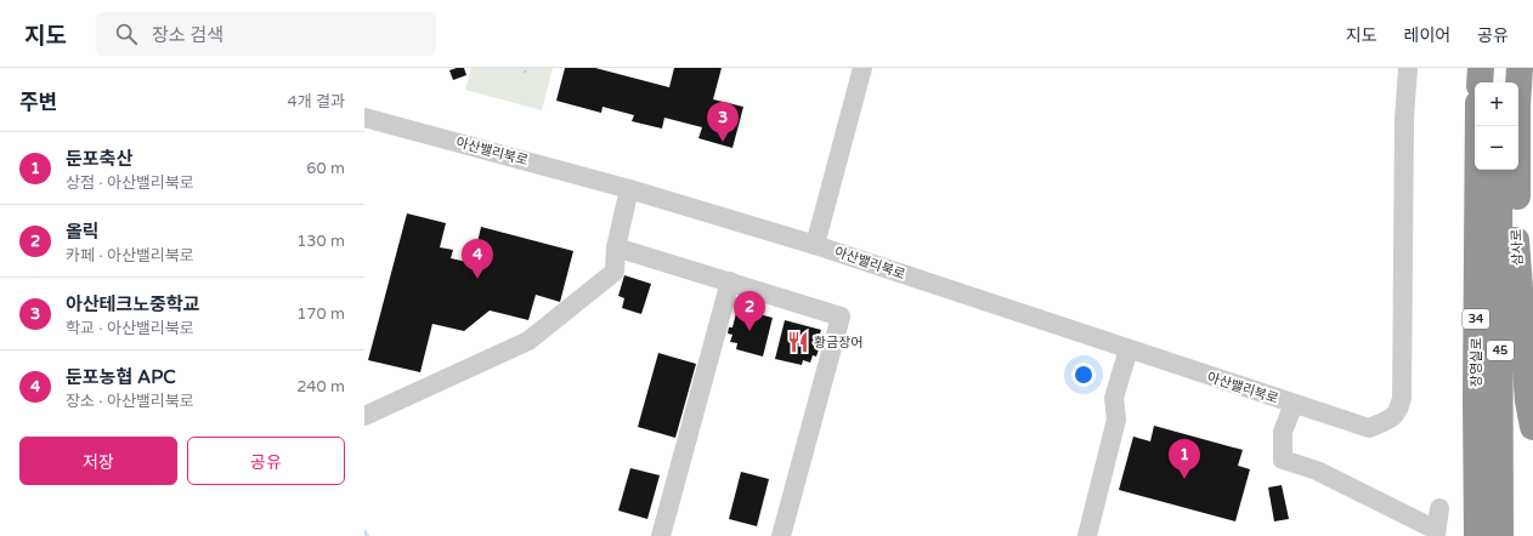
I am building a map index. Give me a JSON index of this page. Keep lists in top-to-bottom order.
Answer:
{
  "streets": {
    "highway": [
      "삼사로",
      "34",
      "45",
      "장영실로"
    ],
    "street": ["아산밸리북로"]
  },
  "places": {
    "restaurant": ["황금장어"]
  },
  "page": {
    "header": "지도",
    "search": "장소 검색",
    "nav": ["지도", "레이어", "공유"],
    "heading": ["주변", "4개 결과"],
    "map_buttons": ["+", "−"],
    "pins": [
      "3",
      "4",
      "2",
      "1"
    ],
    "list": [
      {
        "mark": "1",
        "name": "둔포축산",
        "note": "상점 · 아산밸리북로",
        "value": "60 m"
      },
      {
        "mark": "2",
        "name": "올릭",
        "note": "카페 · 아산밸리북로",
        "value": "130 m"
      },
      {
        "mark": "3",
        "name": "아산테크노중학교",
        "note": "학교 · 아산밸리북로",
        "value": "170 m"
      },
      {
        "mark": "4",
        "name": "둔포농협 APC",
        "note": "장소 · 아산밸리북로",
        "value": "240 m"
      }
    ],
    "buttons": ["저장", "공유"]
  }
}
